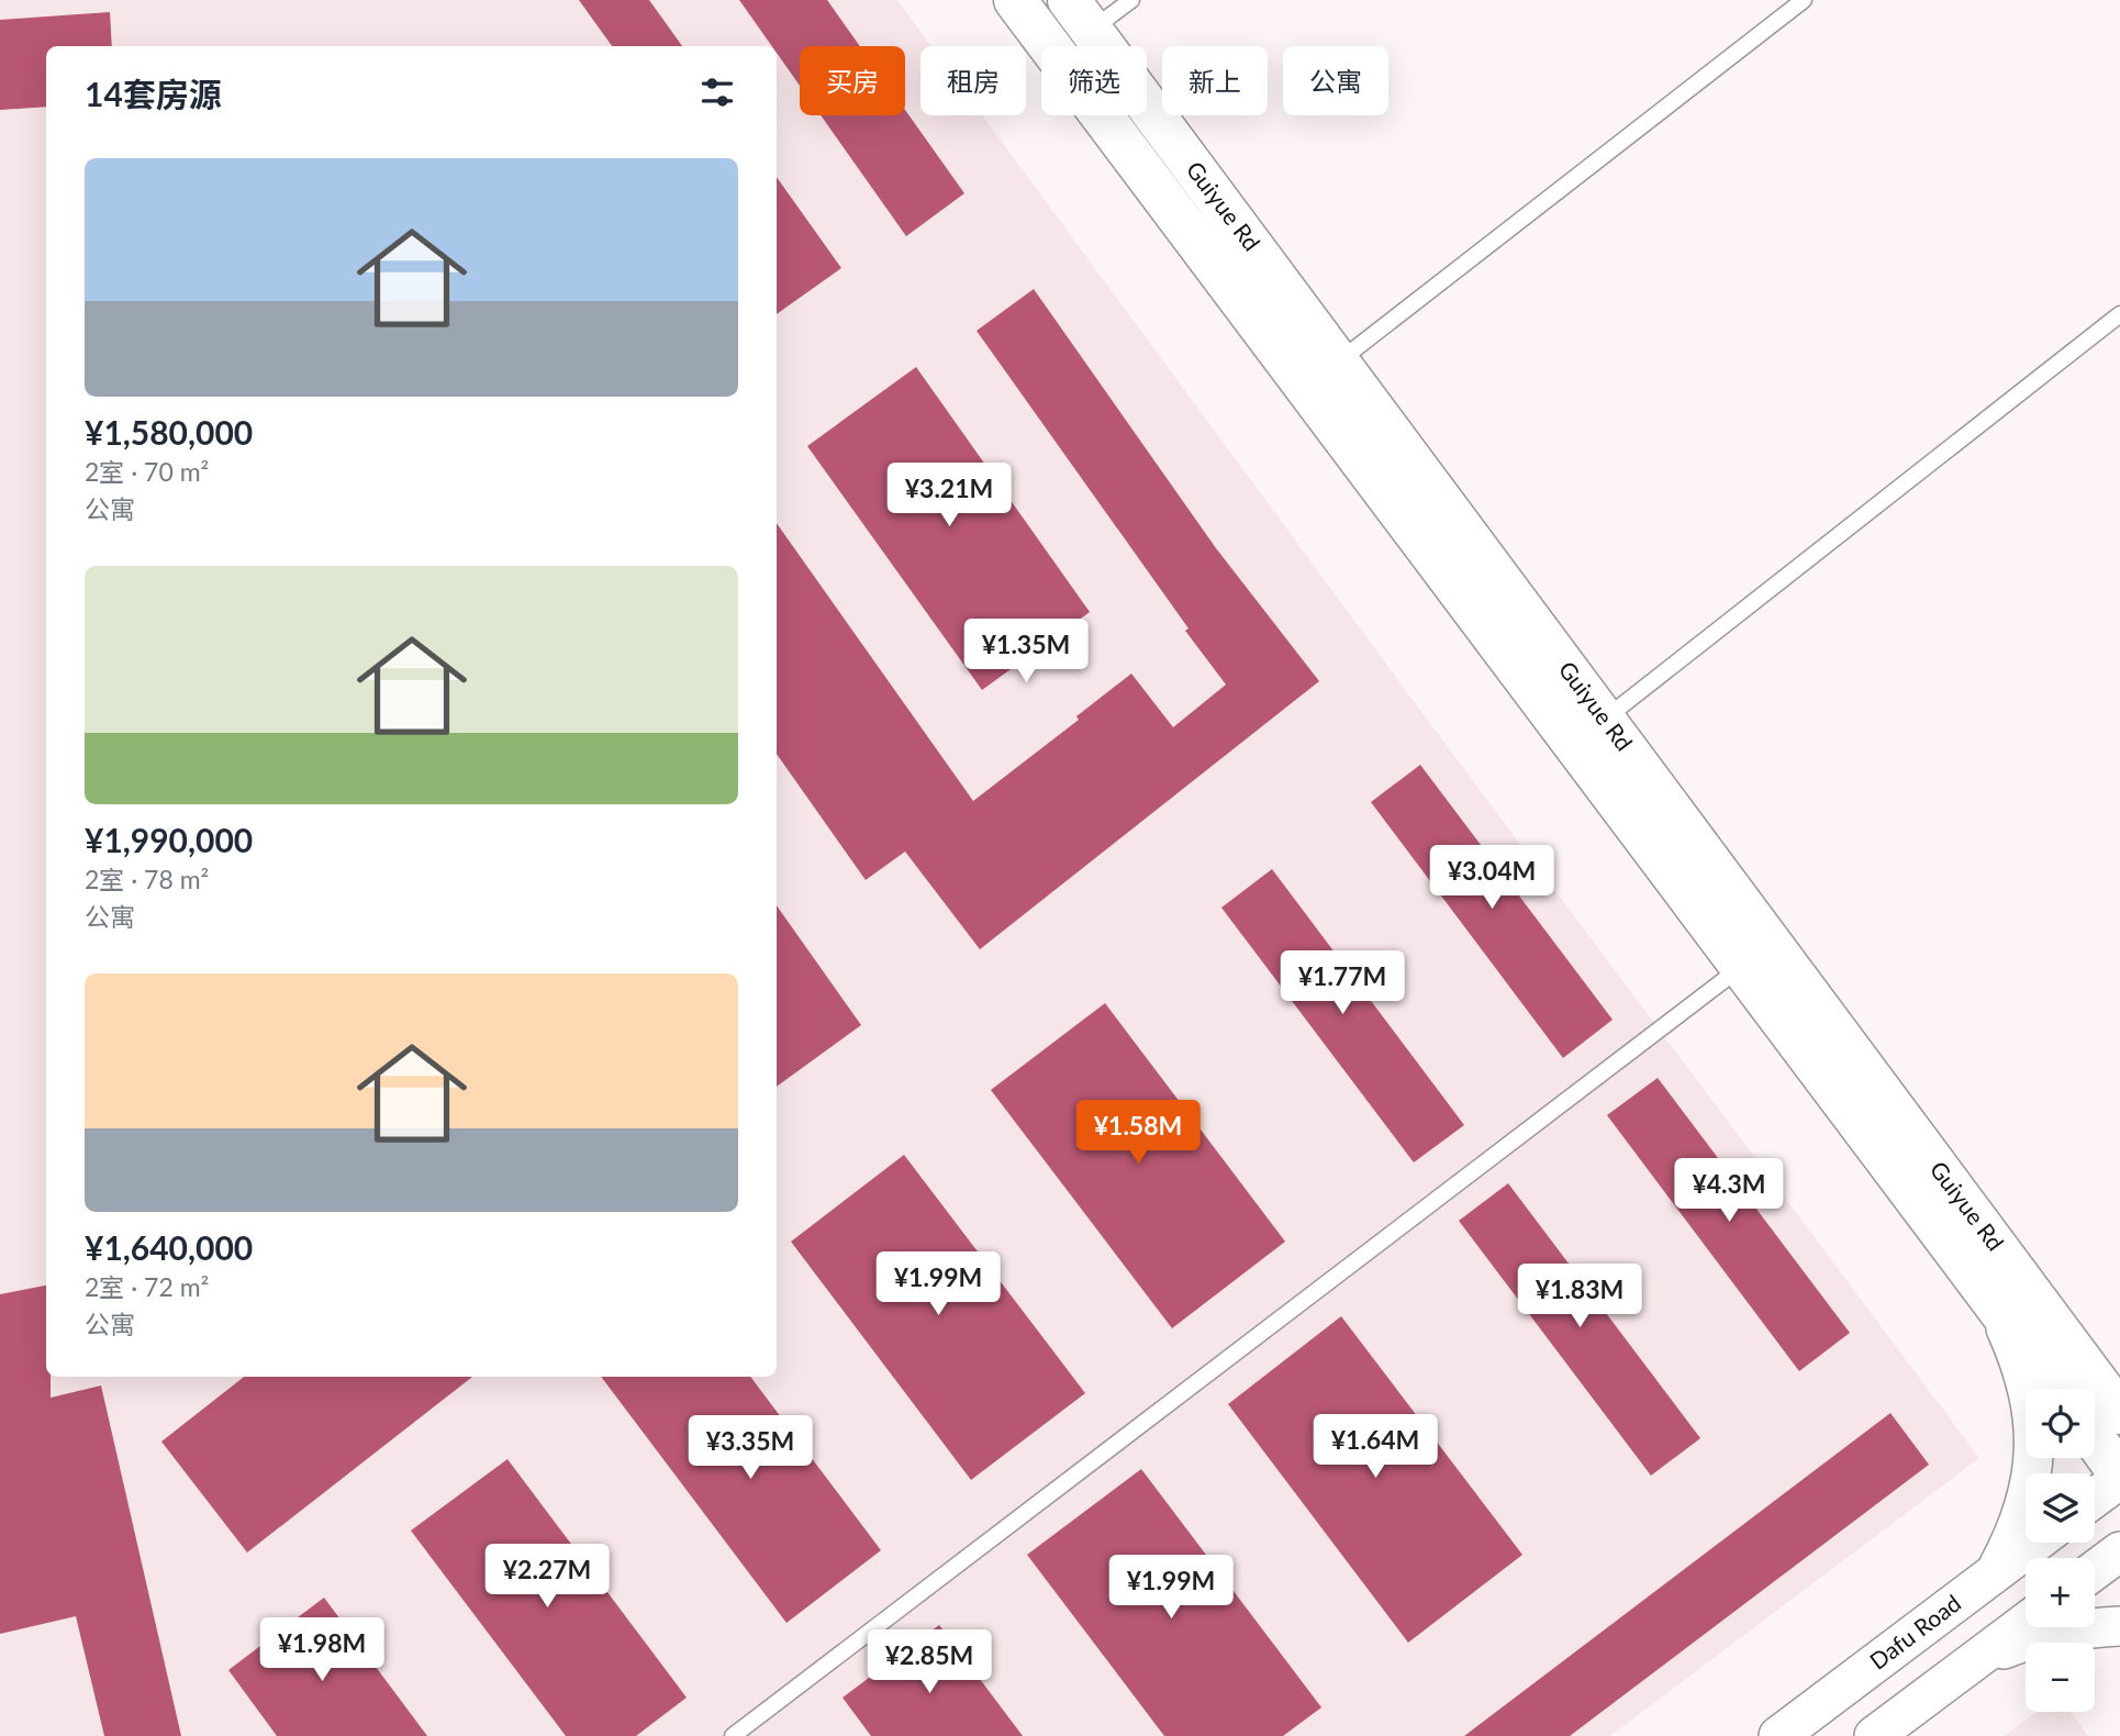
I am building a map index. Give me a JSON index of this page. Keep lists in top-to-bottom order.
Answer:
{
  "streets": {
    "main road": ["Guiyue Rd"],
    "street": ["Dafu Road"]
  },
  "page": {
    "chip": [
      "买房",
      "租房",
      "筛选",
      "新上",
      "公寓"
    ],
    "heading": "14套房源",
    "list": [
      {
        "name": "¥1,580,000",
        "note": "2室 · 70 m² · 公寓"
      },
      {
        "name": "¥1,990,000",
        "note": "2室 · 78 m² · 公寓"
      },
      {
        "name": "¥1,640,000",
        "note": "2室 · 72 m² · 公寓"
      }
    ],
    "price": [
      "¥3.21M",
      "¥1.35M",
      "¥3.04M",
      "¥1.77M",
      "¥1.58M",
      "¥4.3M",
      "¥1.99M",
      "¥1.83M",
      "¥1.64M",
      "¥3.35M",
      "¥2.27M",
      "¥1.99M",
      "¥1.98M",
      "¥2.85M"
    ],
    "map_buttons": ["+", "−"]
  }
}
